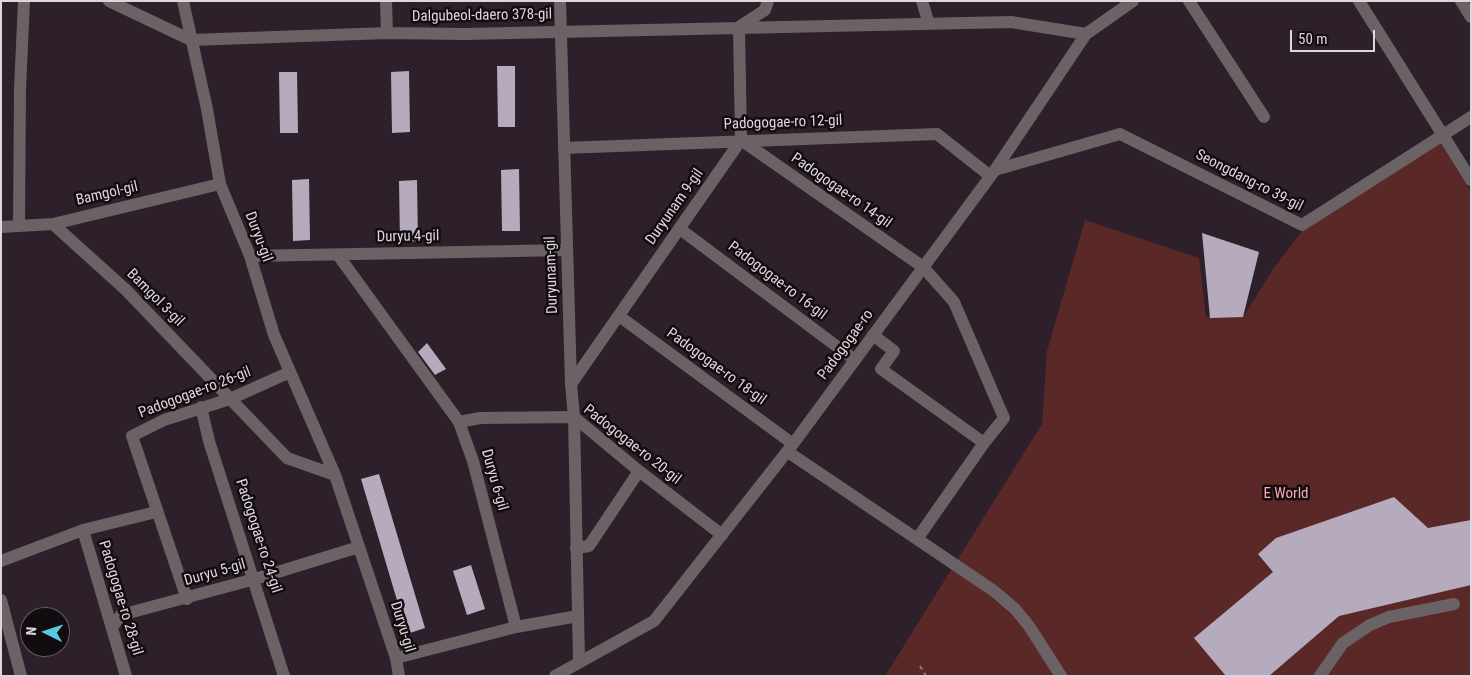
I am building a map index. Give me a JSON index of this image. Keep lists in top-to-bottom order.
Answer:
{
  "streets": {
    "street": [
      "Dalgubeol-daero 378-gil",
      "Padogogae-ro 12-gil",
      "Seongdang-ro 39-gil",
      "Padogogae-ro 14-gil",
      "Bamgol-gil",
      "Duryunam 9-gil",
      "Duryu-gil",
      "Duryu 4-gil",
      "Duryunam-gil",
      "Padogogae-ro 16-gil",
      "Bamgol 3-gil",
      "Padogogae-ro",
      "Padogogae-ro 18-gil",
      "Padogogae-ro 26-gil",
      "Padogogae-ro 20-gil",
      "Duryu 6-gil",
      "Padogogae-ro 24-gil",
      "Duryu 5-gil",
      "Padogogae-ro 28-gil"
    ]
  },
  "crossings": [
    ["Dalgubeol-daero 378-gil", "Duryu-gil"],
    ["Dalgubeol-daero 378-gil", "Duryunam-gil"],
    ["Dalgubeol-daero 378-gil", "Padogogae-ro"],
    ["Padogogae-ro 12-gil", "Seongdang-ro 39-gil"],
    ["Padogogae-ro 12-gil", "Padogogae-ro 14-gil"],
    ["Padogogae-ro 12-gil", "Duryunam 9-gil"],
    ["Padogogae-ro 12-gil", "Duryunam-gil"],
    ["Padogogae-ro 12-gil", "Padogogae-ro"],
    ["Seongdang-ro 39-gil", "Padogogae-ro"],
    ["Padogogae-ro 14-gil", "Duryunam 9-gil"],
    ["Padogogae-ro 14-gil", "Padogogae-ro"],
    ["Bamgol-gil", "Duryu-gil"],
    ["Bamgol-gil", "Bamgol 3-gil"],
    ["Duryunam 9-gil", "Duryunam-gil"],
    ["Duryunam 9-gil", "Padogogae-ro 16-gil"],
    ["Duryunam 9-gil", "Padogogae-ro 18-gil"],
    ["Duryu-gil", "Duryu 4-gil"],
    ["Duryu-gil", "Padogogae-ro 26-gil"],
    ["Duryu-gil", "Duryu 5-gil"],
    ["Duryu 4-gil", "Duryunam-gil"],
    ["Duryu 4-gil", "Duryu 6-gil"],
    ["Duryunam-gil", "Padogogae-ro"],
    ["Duryunam-gil", "Padogogae-ro 20-gil"],
    ["Padogogae-ro 16-gil", "Padogogae-ro"],
    ["Bamgol 3-gil", "Padogogae-ro 26-gil"],
    ["Padogogae-ro", "Padogogae-ro 18-gil"],
    ["Padogogae-ro", "Padogogae-ro 20-gil"],
    ["Padogogae-ro 26-gil", "Padogogae-ro 24-gil"],
    ["Padogogae-ro 26-gil", "Duryu 5-gil"],
    ["Padogogae-ro 20-gil", "Duryu 6-gil"],
    ["Padogogae-ro 24-gil", "Duryu 5-gil"],
    ["Duryu 5-gil", "Padogogae-ro 28-gil"]
  ],
  "parks": ["E World"],
  "scale_bar": "50 m",
  "north": "left"
}
